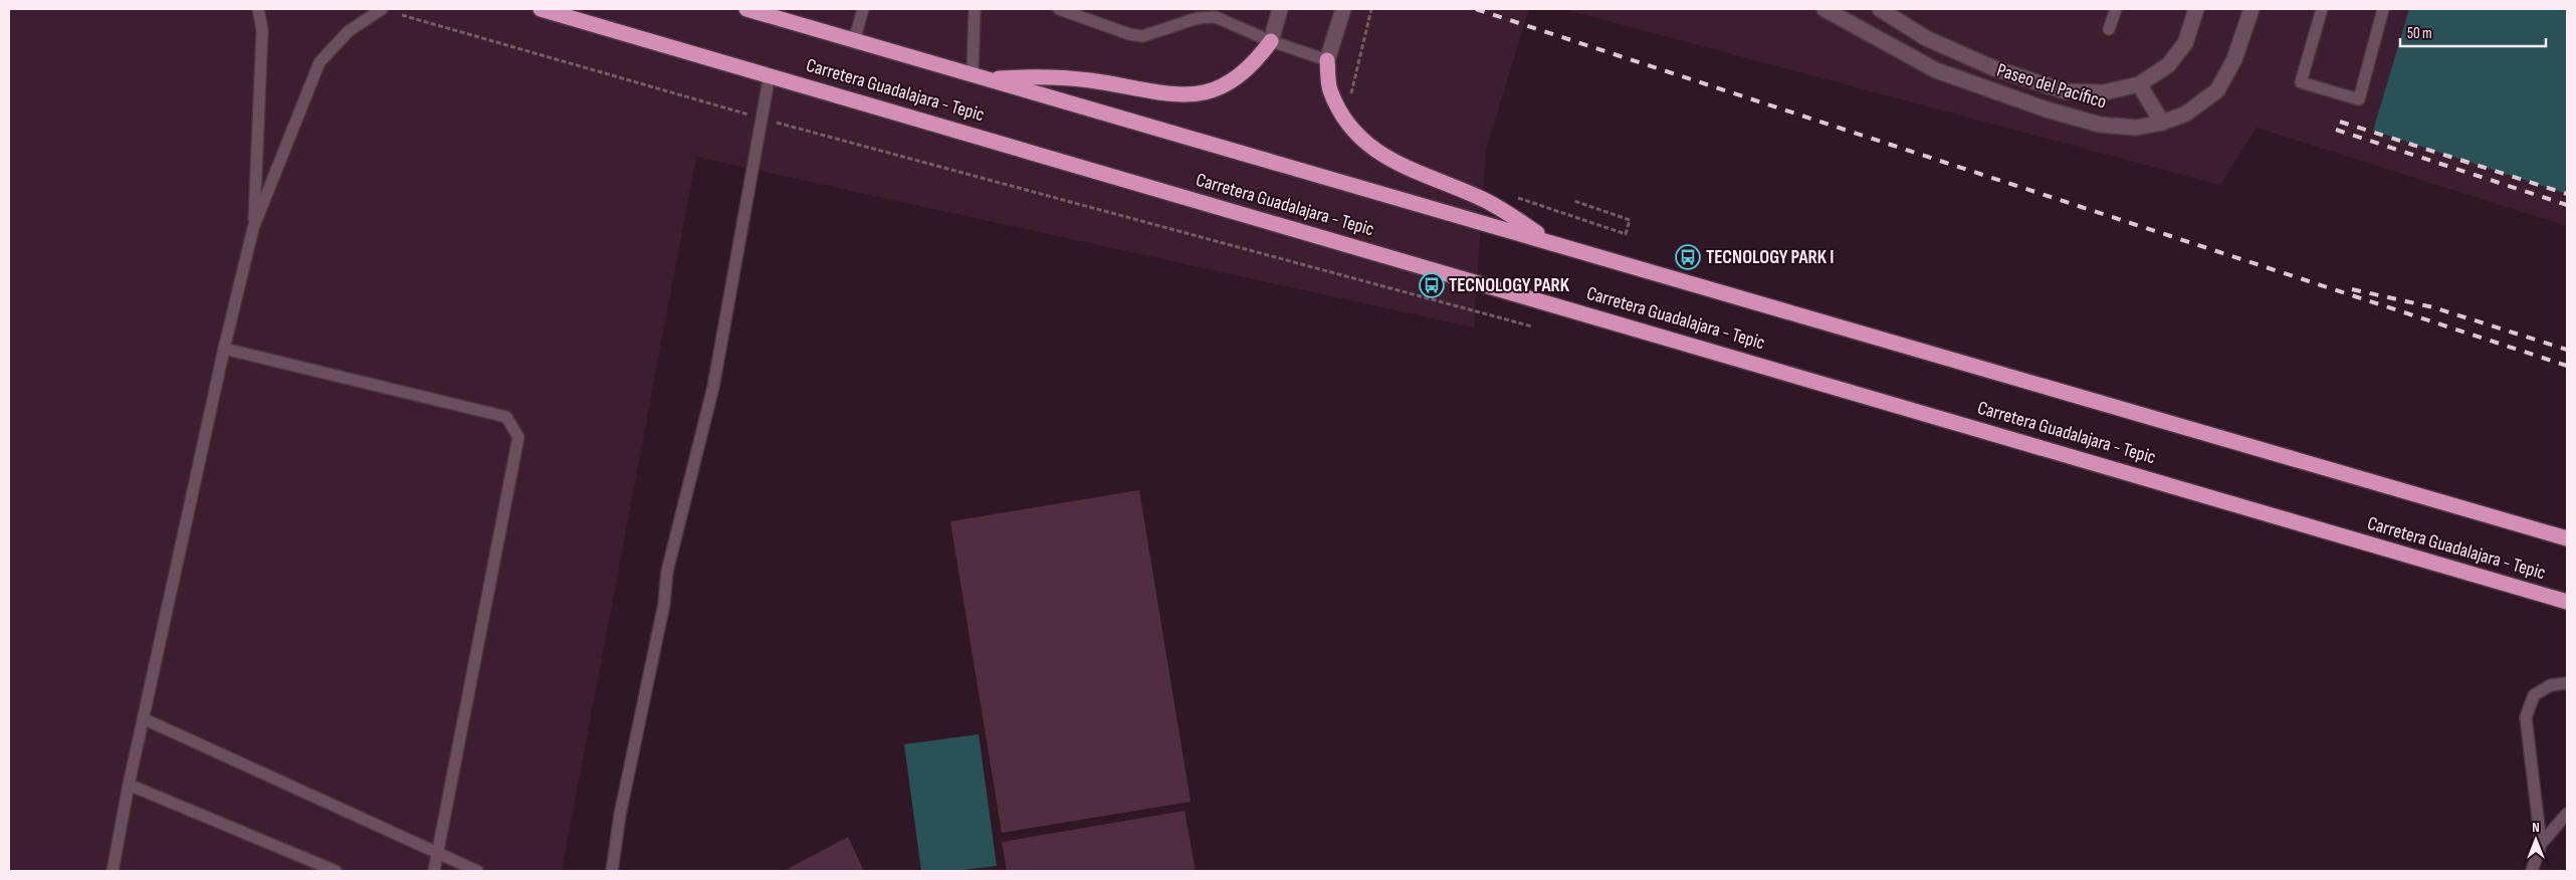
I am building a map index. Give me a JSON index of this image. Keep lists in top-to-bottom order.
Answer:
{
  "streets": {
    "highway": ["Carretera Guadalajara - Tepic"],
    "street": ["Paseo del Pacífico"]
  },
  "places": {
    "bus stop": ["TECNOLOGY PARK I", "TECNOLOGY PARK"]
  },
  "scale_bar": "50 m",
  "north": "top"
}
